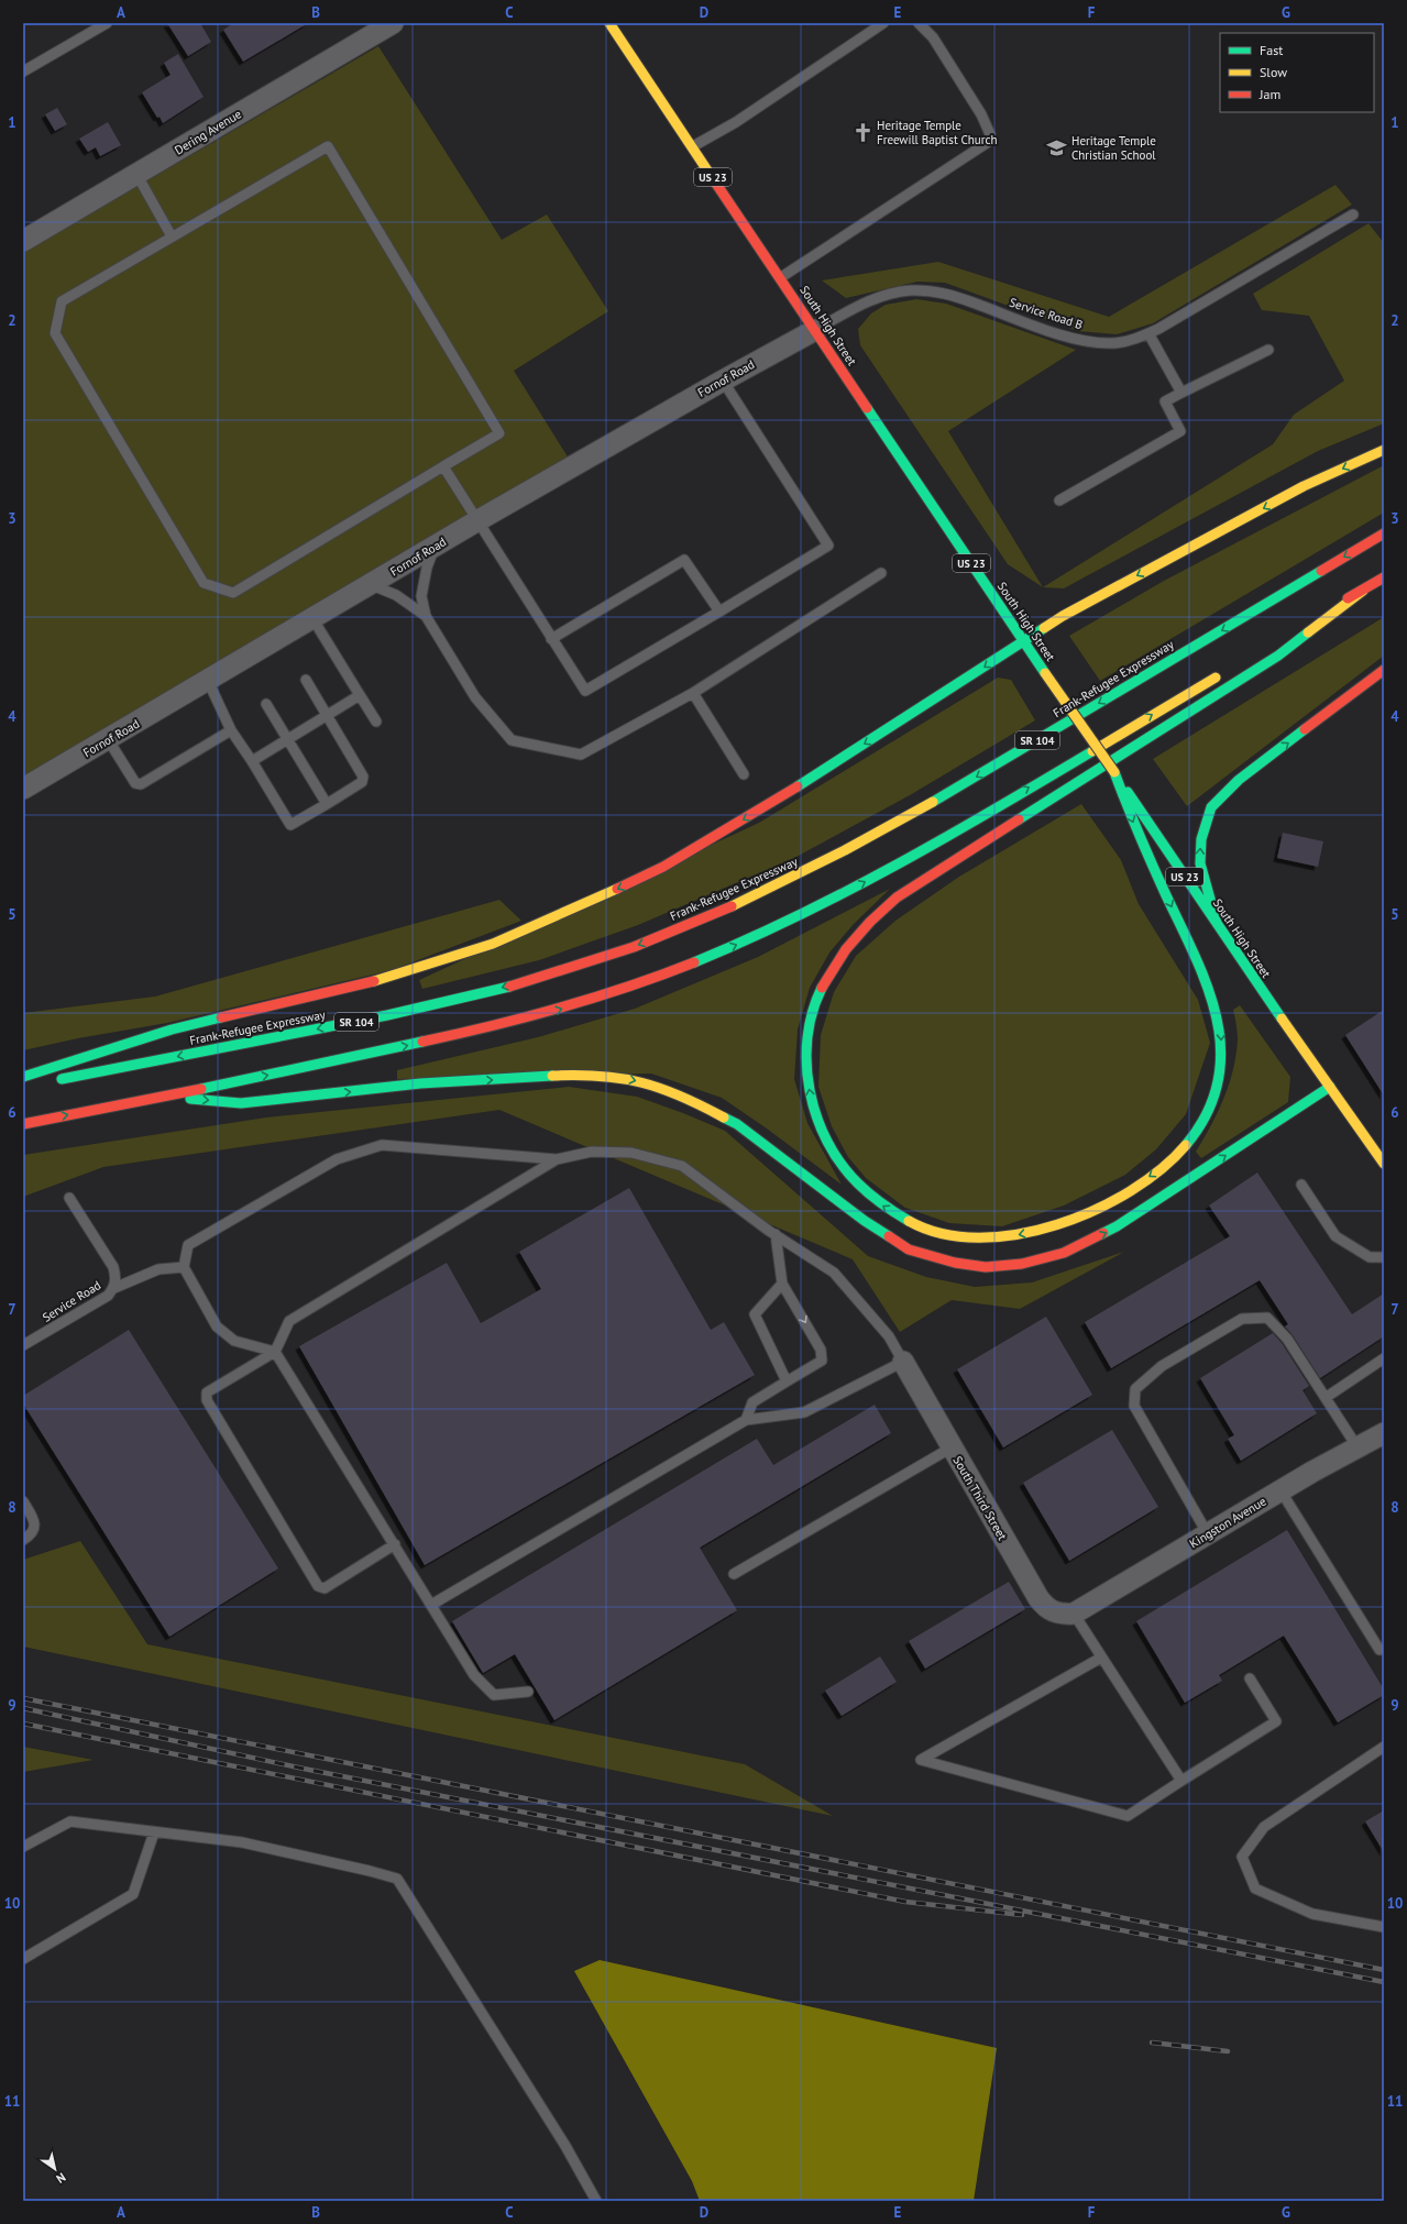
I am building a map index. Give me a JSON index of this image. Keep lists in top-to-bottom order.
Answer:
{
  "streets": {
    "main road": [
      "US 23",
      "South High Street",
      "Frank-Refugee Expressway",
      "SR 104"
    ],
    "street": [
      "Dering Avenue",
      "Fornof Road",
      "South Third Street",
      "Kingston Avenue"
    ],
    "lane": ["Service Road B", "Service Road"]
  },
  "crossings": [
    ["Service Road B", "South High Street"],
    ["Service Road B", "Fornof Road"],
    ["South High Street", "Fornof Road"],
    ["South Third Street", "Kingston Avenue"]
  ],
  "places": {
    "church": ["Heritage Temple Freewill Baptist Church"],
    "school or university": ["Heritage Temple Christian School"]
  },
  "legend": ["Fast", "Slow", "Jam"],
  "north": "bottom right",
  "grid": {
    "columns": [
      "A",
      "B",
      "C",
      "D",
      "E",
      "F",
      "G"
    ],
    "rows": [
      "1",
      "2",
      "3",
      "4",
      "5",
      "6",
      "7",
      "8",
      "9",
      "10",
      "11"
    ]
  }
}
